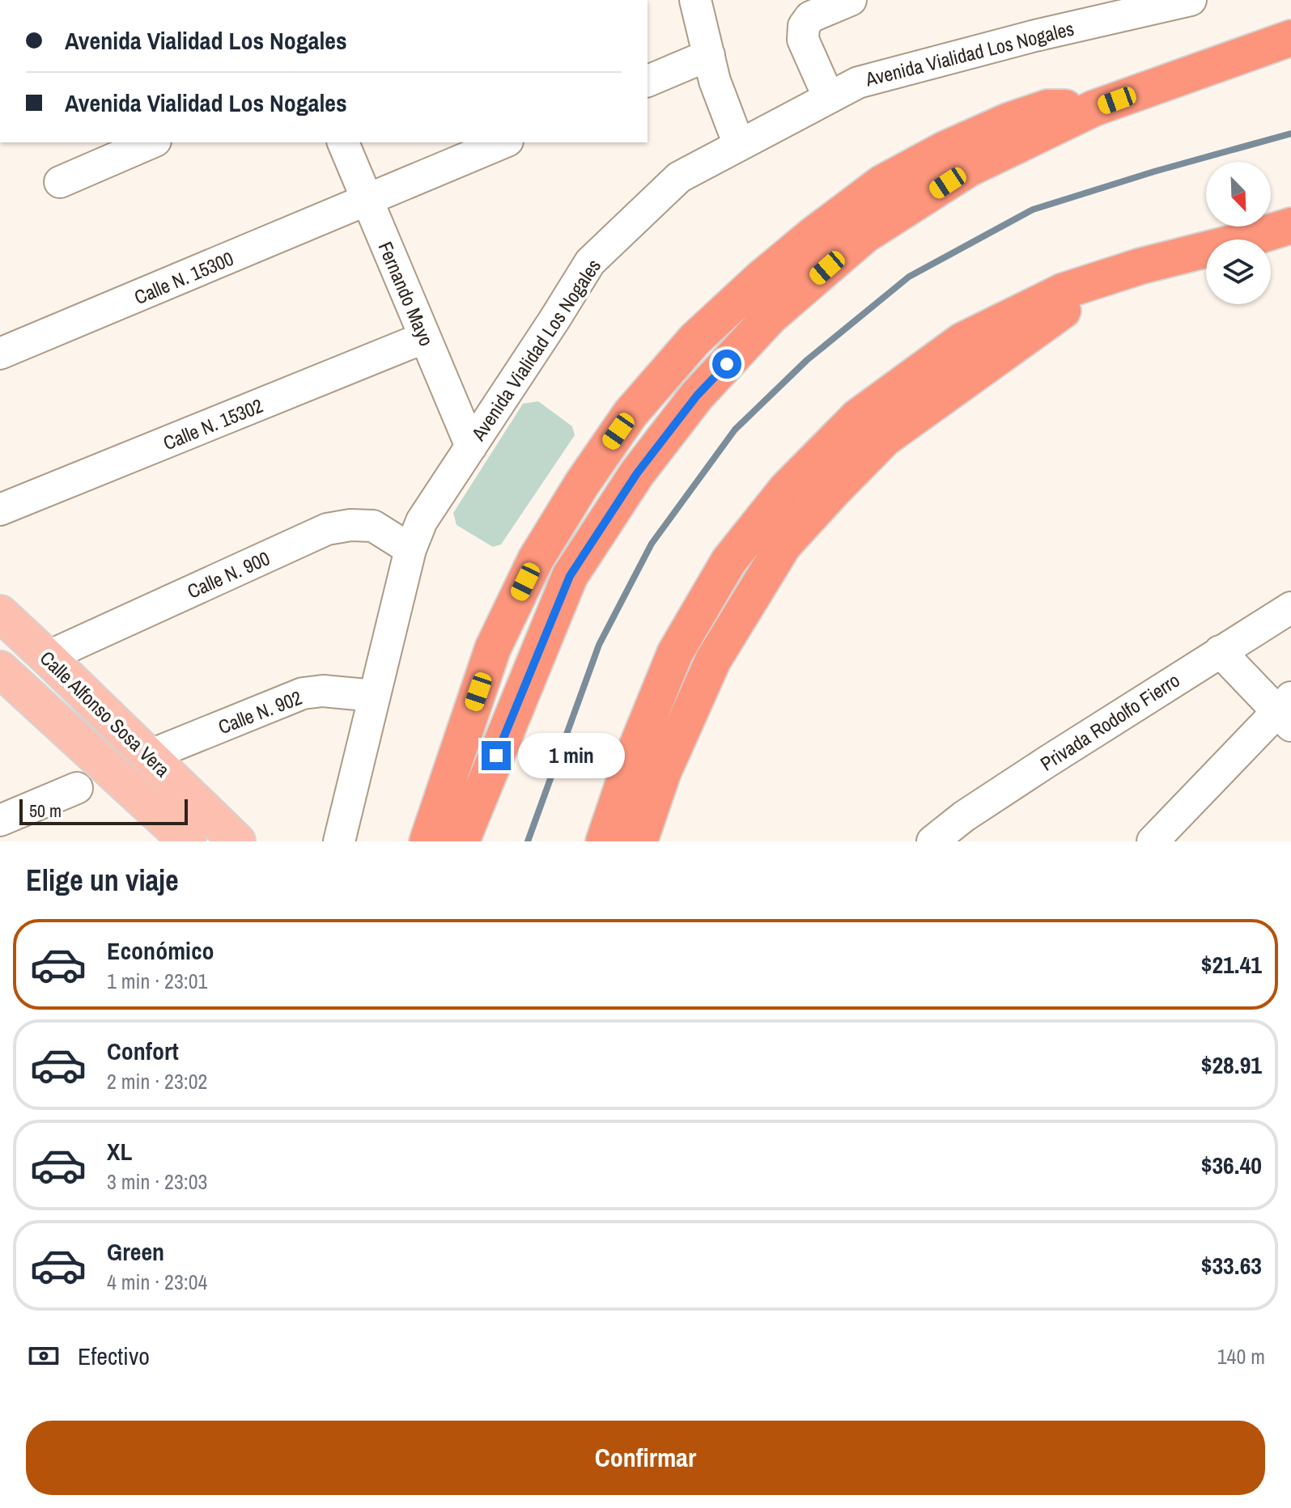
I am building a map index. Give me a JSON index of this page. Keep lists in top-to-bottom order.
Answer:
{
  "streets": {
    "main road": ["Calle Alfonso Sosa Vera"],
    "street": [
      "Avenida Vialidad Los Nogales",
      "Calle N. 15300",
      "Fernando Mayo",
      "Calle N. 15302",
      "Calle N. 900",
      "Calle N. 902",
      "Privada Rodolfo Fierro"
    ]
  },
  "crossings": [
    ["Avenida Vialidad Los Nogales", "Fernando Mayo"],
    ["Avenida Vialidad Los Nogales", "Calle N. 900"],
    ["Avenida Vialidad Los Nogales", "Calle N. 902"],
    ["Calle N. 15300", "Fernando Mayo"],
    ["Fernando Mayo", "Calle N. 15302"],
    ["Calle N. 900", "Calle Alfonso Sosa Vera"],
    ["Calle N. 902", "Calle Alfonso Sosa Vera"]
  ],
  "scale_bar": "50 m",
  "north": "bottom right",
  "page": {
    "banner": ["Avenida Vialidad Los Nogales", "Avenida Vialidad Los Nogales"],
    "bubble": "1 min",
    "scale": "50 m",
    "heading": "Elige un viaje",
    "list": [
      {
        "name": "Económico",
        "note": "1 min · 23:01",
        "value": "$21.41"
      },
      {
        "name": "Confort",
        "note": "2 min · 23:02",
        "value": "$28.91"
      },
      {
        "name": "XL",
        "note": "3 min · 23:03",
        "value": "$36.40"
      },
      {
        "name": "Green",
        "note": "4 min · 23:04",
        "value": "$33.63"
      }
    ],
    "pay": ["Efectivo", "140 m"],
    "buttons": "Confirmar"
  }
}
